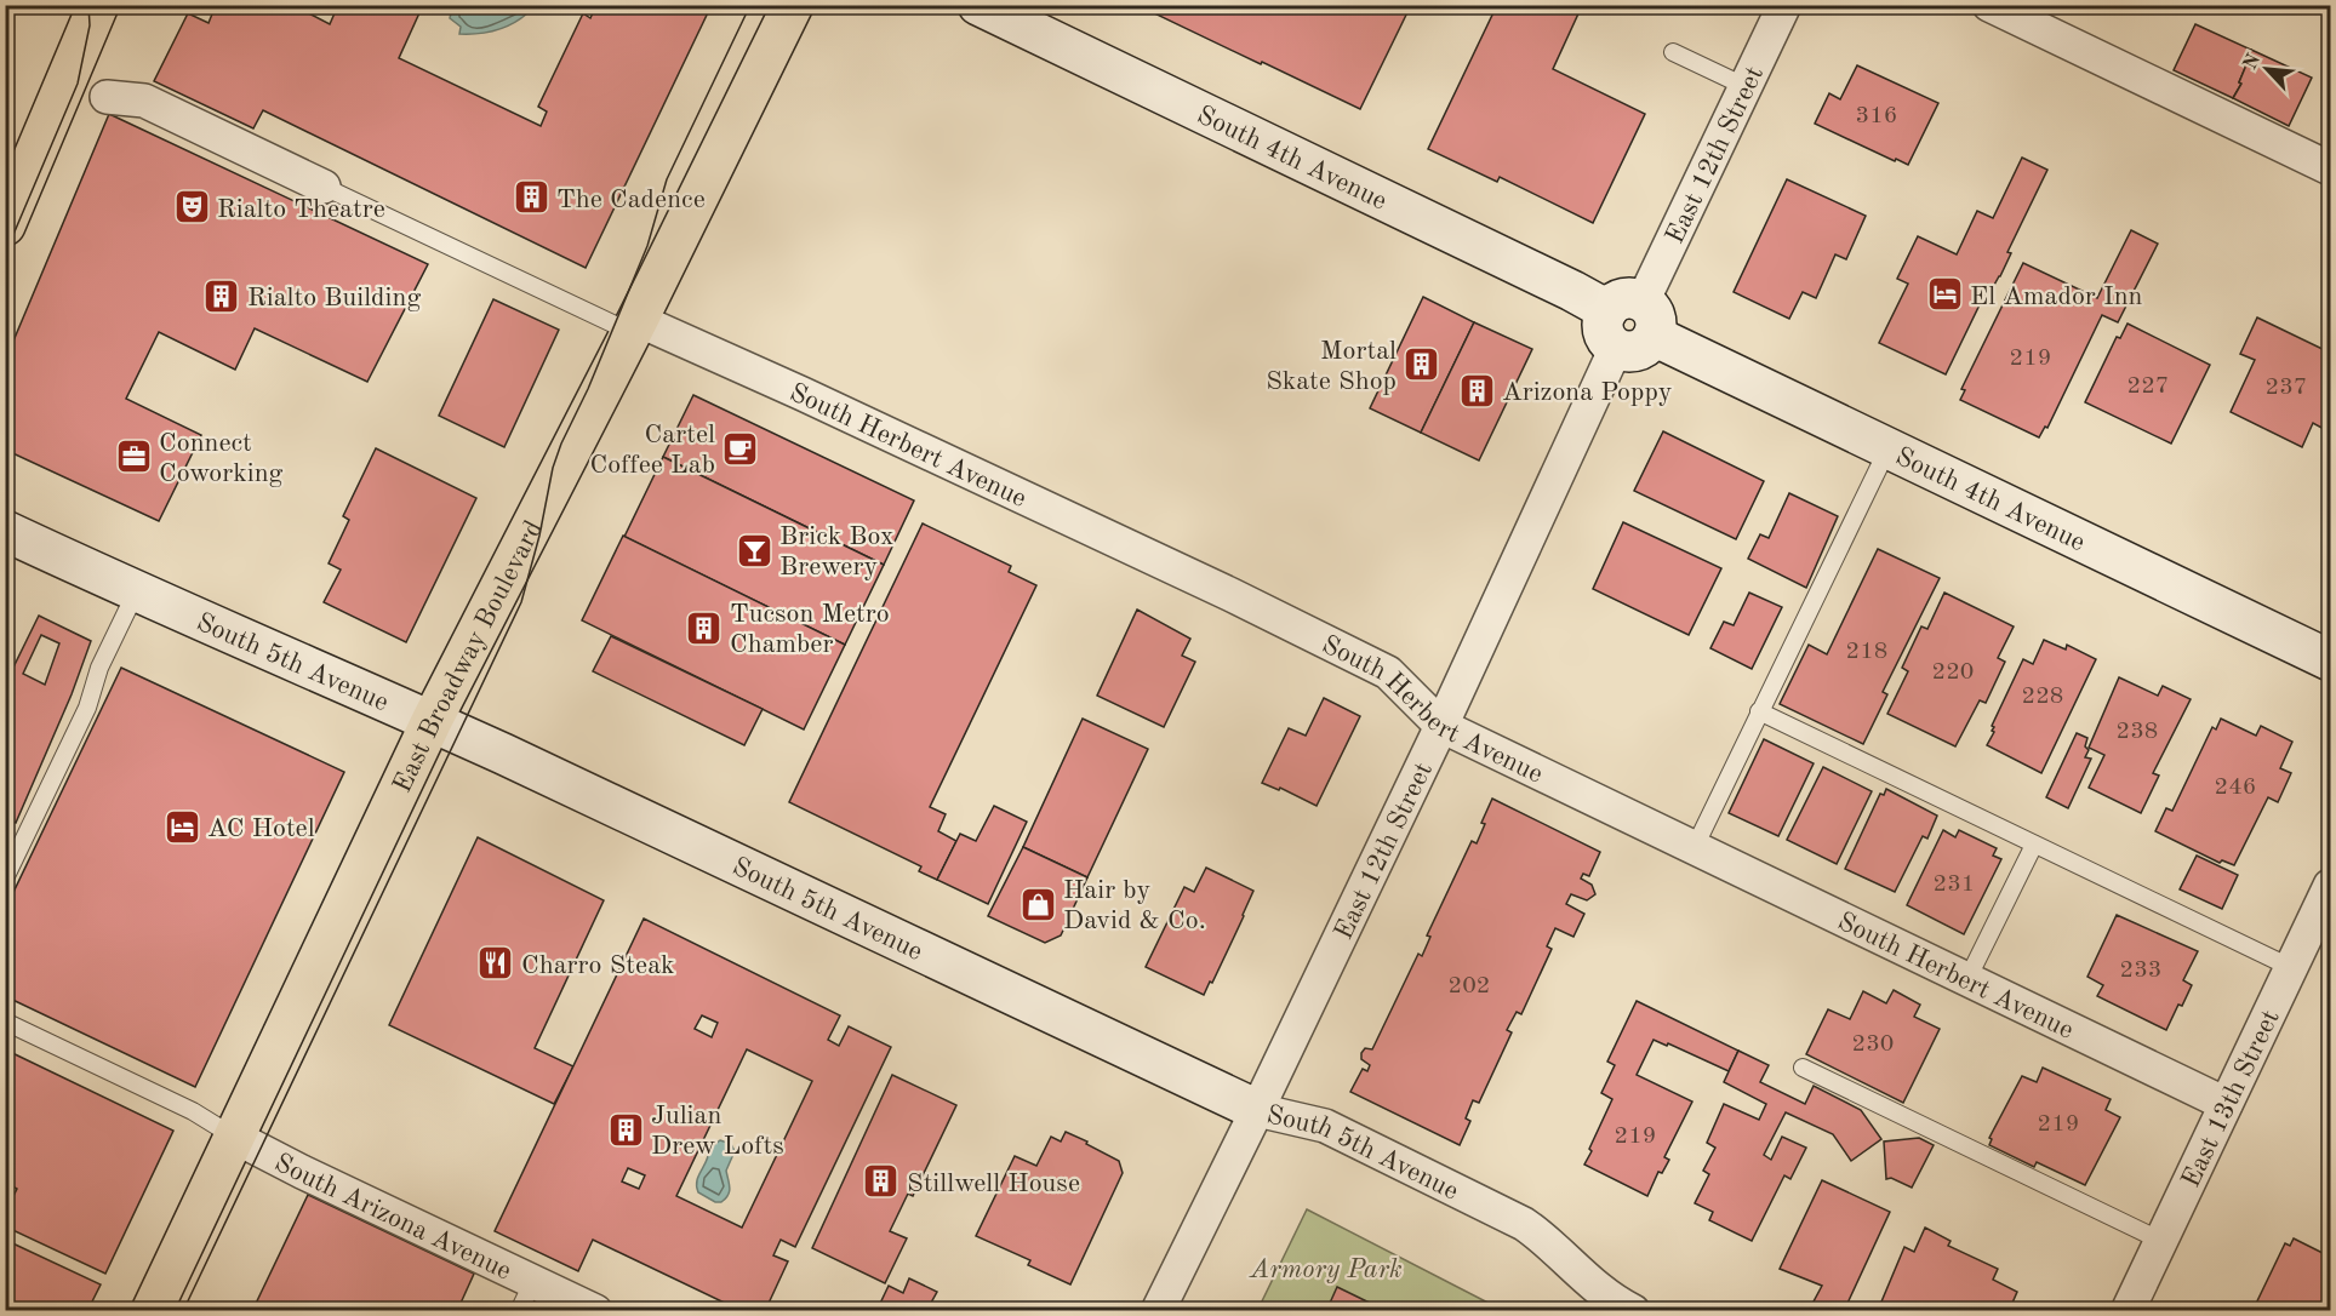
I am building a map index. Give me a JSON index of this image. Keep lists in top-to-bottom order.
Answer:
{
  "streets": {
    "main road": ["East Broadway Boulevard"],
    "street": [
      "East 12th Street",
      "South 4th Avenue",
      "South Herbert Avenue",
      "South 5th Avenue",
      "East 13th Street",
      "South Arizona Avenue"
    ]
  },
  "crossings": [
    ["East 12th Street", "South 4th Avenue"],
    ["East 12th Street", "South Herbert Avenue"],
    ["East 12th Street", "South 5th Avenue"],
    ["South Herbert Avenue", "East Broadway Boulevard"],
    ["South Herbert Avenue", "East 13th Street"],
    ["East Broadway Boulevard", "South 5th Avenue"],
    ["East Broadway Boulevard", "South Arizona Avenue"]
  ],
  "parks": ["Armory Park"],
  "places": {
    "building": [
      "The Cadence",
      "Rialto Building",
      "Mortal Skate Shop",
      "Arizona Poppy",
      "Tucson Metro Chamber",
      "Julian Drew Lofts",
      "Stillwell House"
    ],
    "theatre": ["Rialto Theatre"],
    "hotel": ["El Amador Inn", "AC Hotel"],
    "cafe": ["Cartel Coffee Lab"],
    "office": ["Connect Coworking"],
    "bar": ["Brick Box Brewery"],
    "shop": ["Hair by David & Co."],
    "restaurant": ["Charro Steak"]
  },
  "house_numbers": [
    "316",
    "219",
    "227",
    "237",
    "218",
    "220",
    "228",
    "238",
    "246",
    "231",
    "233",
    "202",
    "230",
    "219",
    "219"
  ],
  "north": "top left"
}
